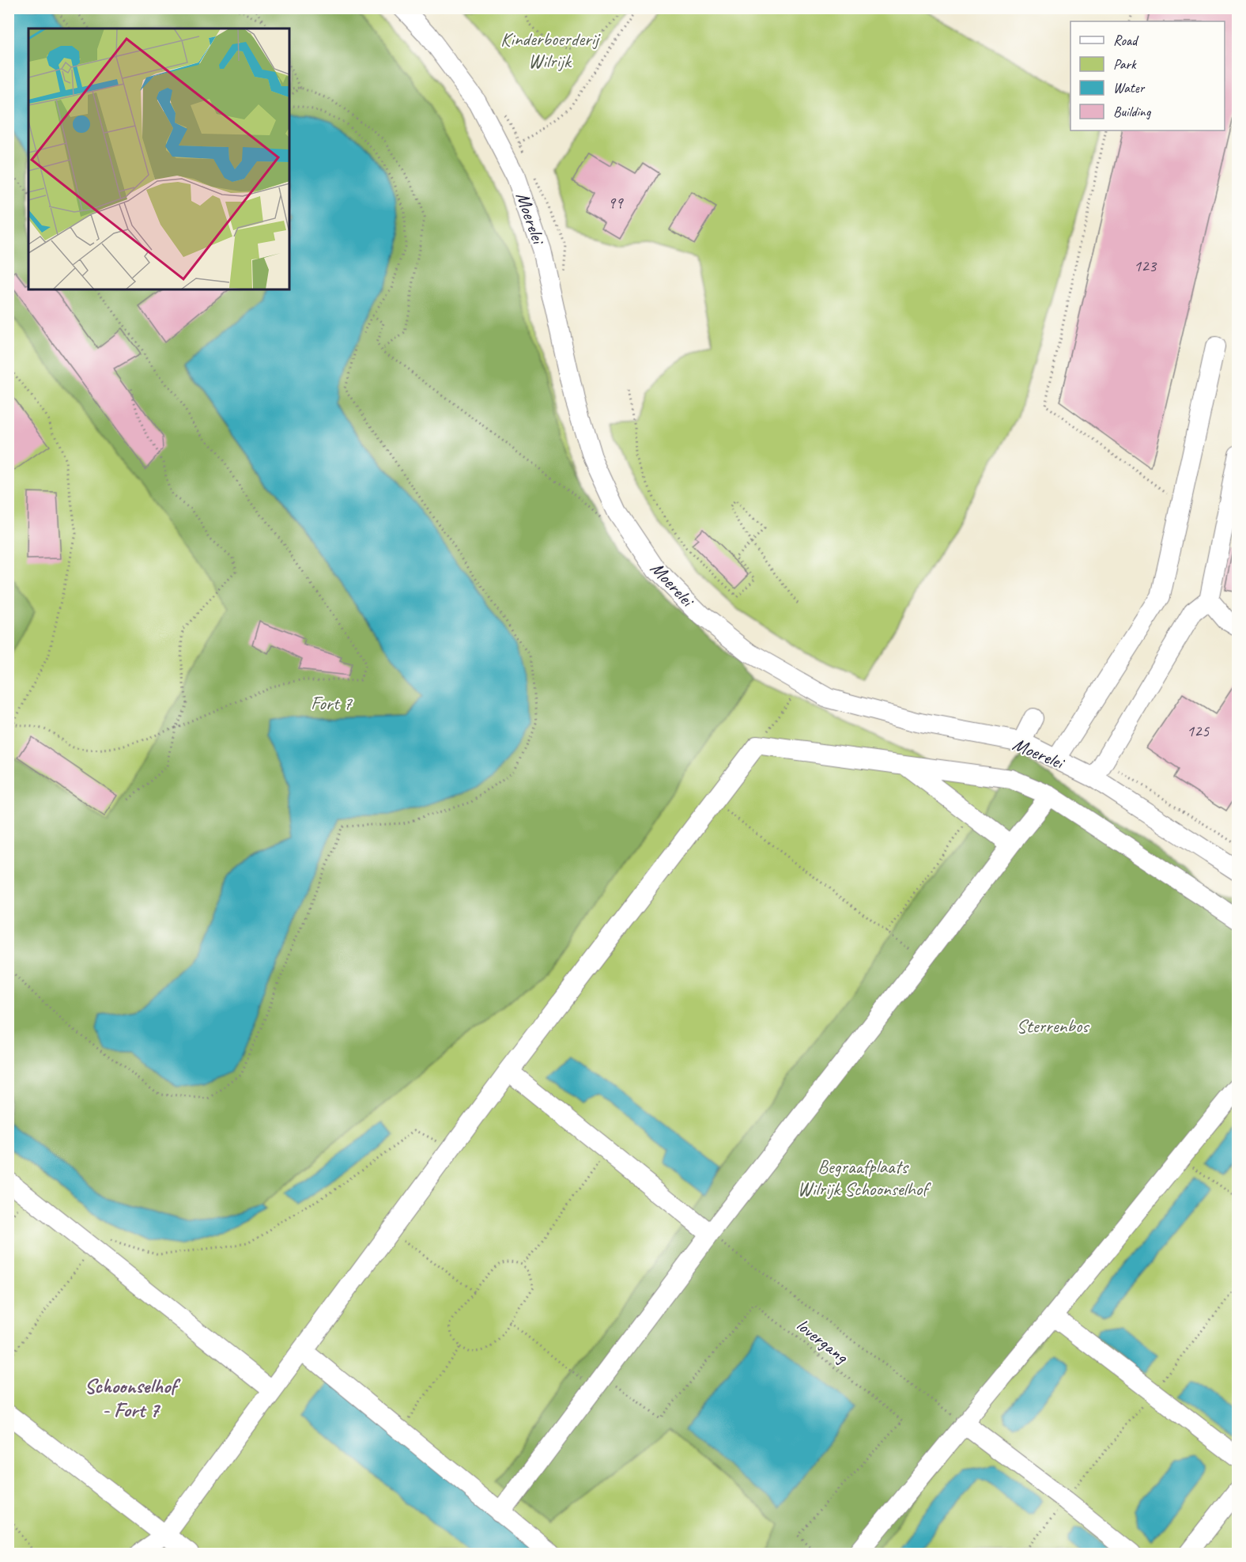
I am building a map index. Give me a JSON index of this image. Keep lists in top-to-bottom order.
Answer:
{
  "streets": {
    "street": ["Moerelei"],
    "path": ["lovergang"]
  },
  "districts": ["Schoonselhof - Fort 7"],
  "parks": [
    "Kinderboerderij Wilrijk",
    "Fort 7",
    "Sterrenbos",
    "Begraafplaats Wilrijk Schoonselhof"
  ],
  "house_numbers": ["99", "123", "125"],
  "legend": [
    "Road",
    "Park",
    "Water",
    "Building"
  ]
}
